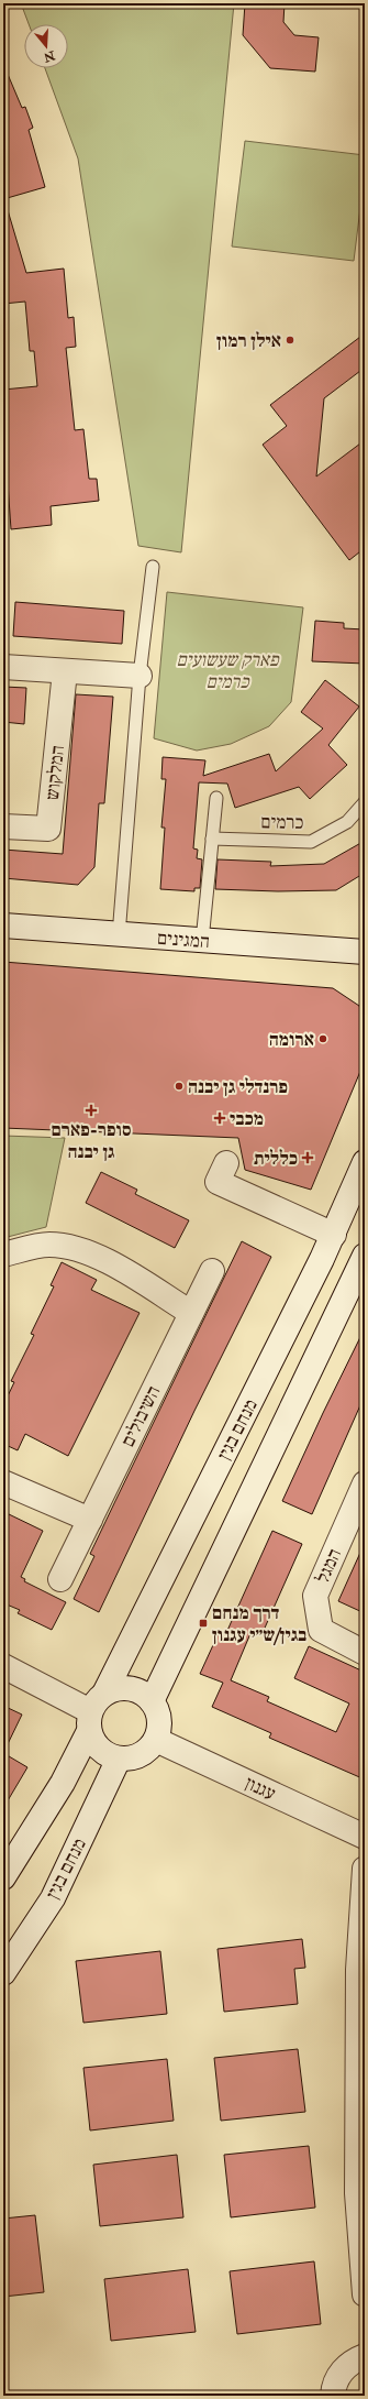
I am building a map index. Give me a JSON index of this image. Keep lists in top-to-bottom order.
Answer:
{
  "streets": {
    "street": [
      "המלקוש",
      "המגינים",
      "השיבולים",
      "מנחם בגין",
      "המגל",
      "עגנון"
    ],
    "lane": ["כרמים"]
  },
  "crossings": [
    ["מנחם בגין", "עגנון"]
  ],
  "parks": ["פארק שעשועים כרמים"],
  "places": {
    "other": ["אילן רמון", "ארומה", "פרנדלי גן יבנה"],
    "health": ["סופר-פארם גן יבנה", "מכבי", "כללית"],
    "transit": ["דרך מנחם בגין/ש״י עגנון"]
  },
  "north": "bottom"
}
